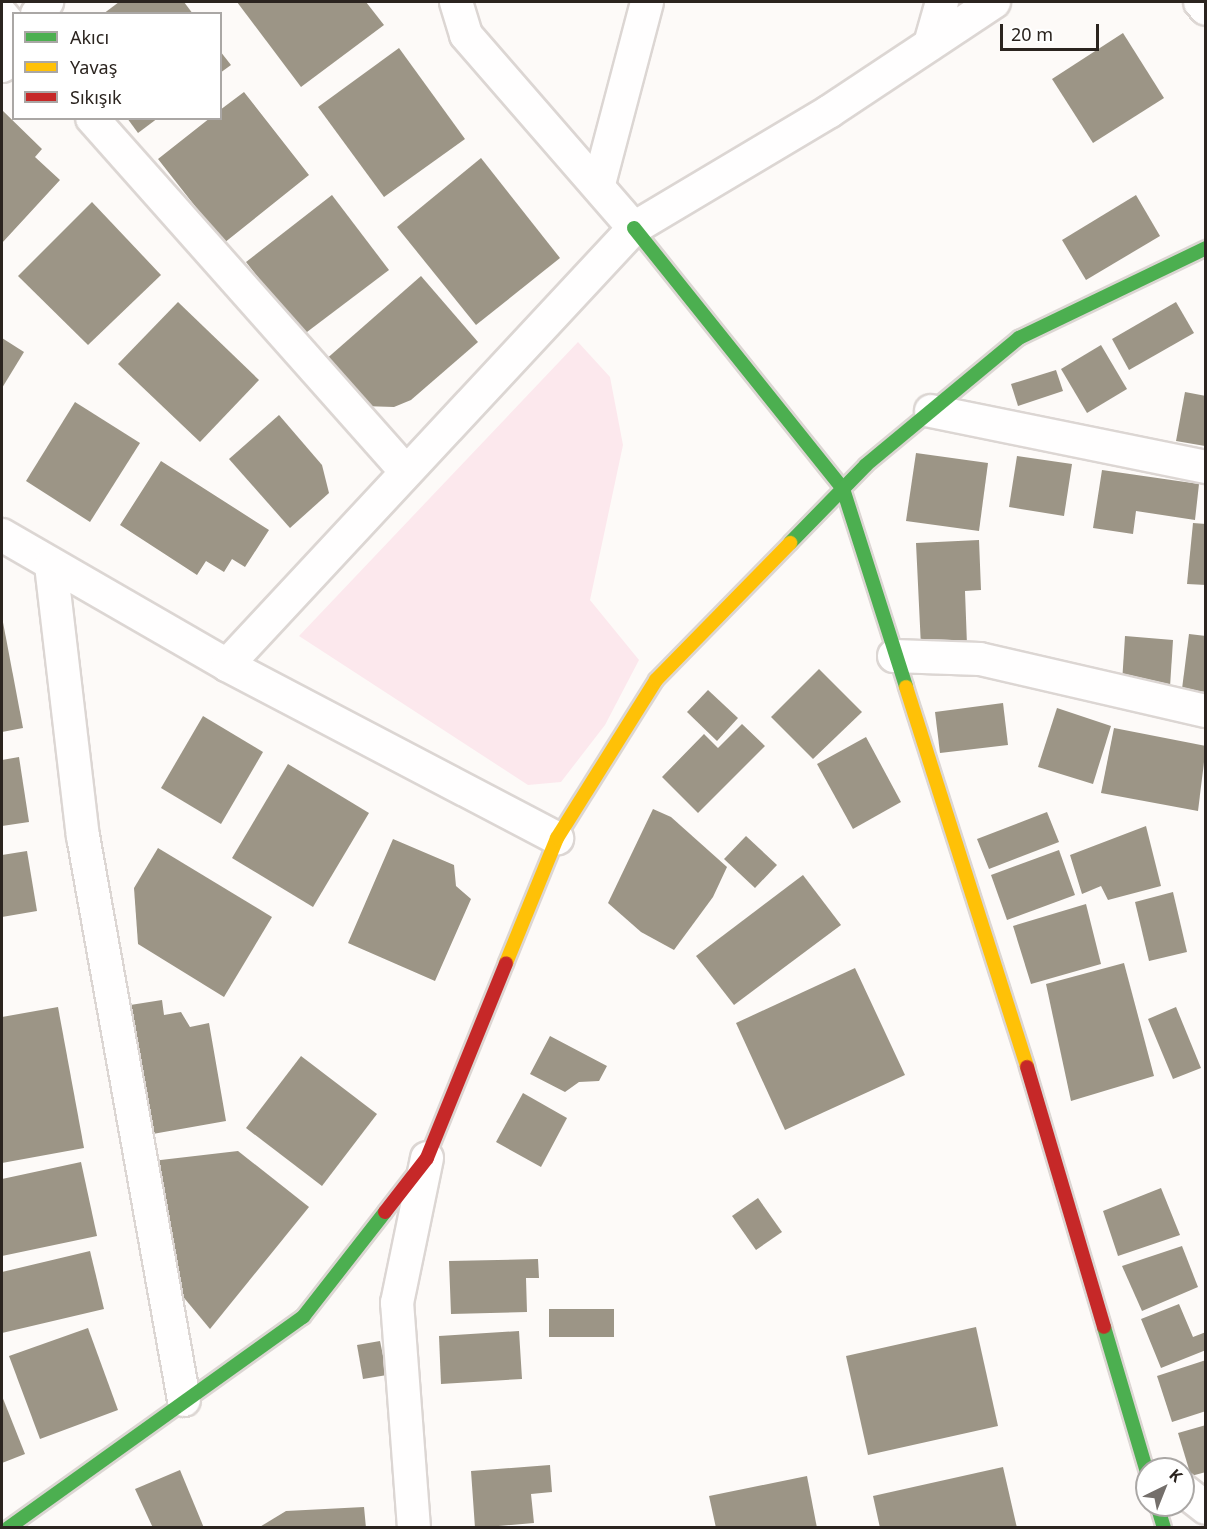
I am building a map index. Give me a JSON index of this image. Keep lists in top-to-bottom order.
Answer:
{
  "legend": ["Akıcı", "Yavaş", "Sıkışık"],
  "scale_bar": "20 m",
  "north": "top right"
}
